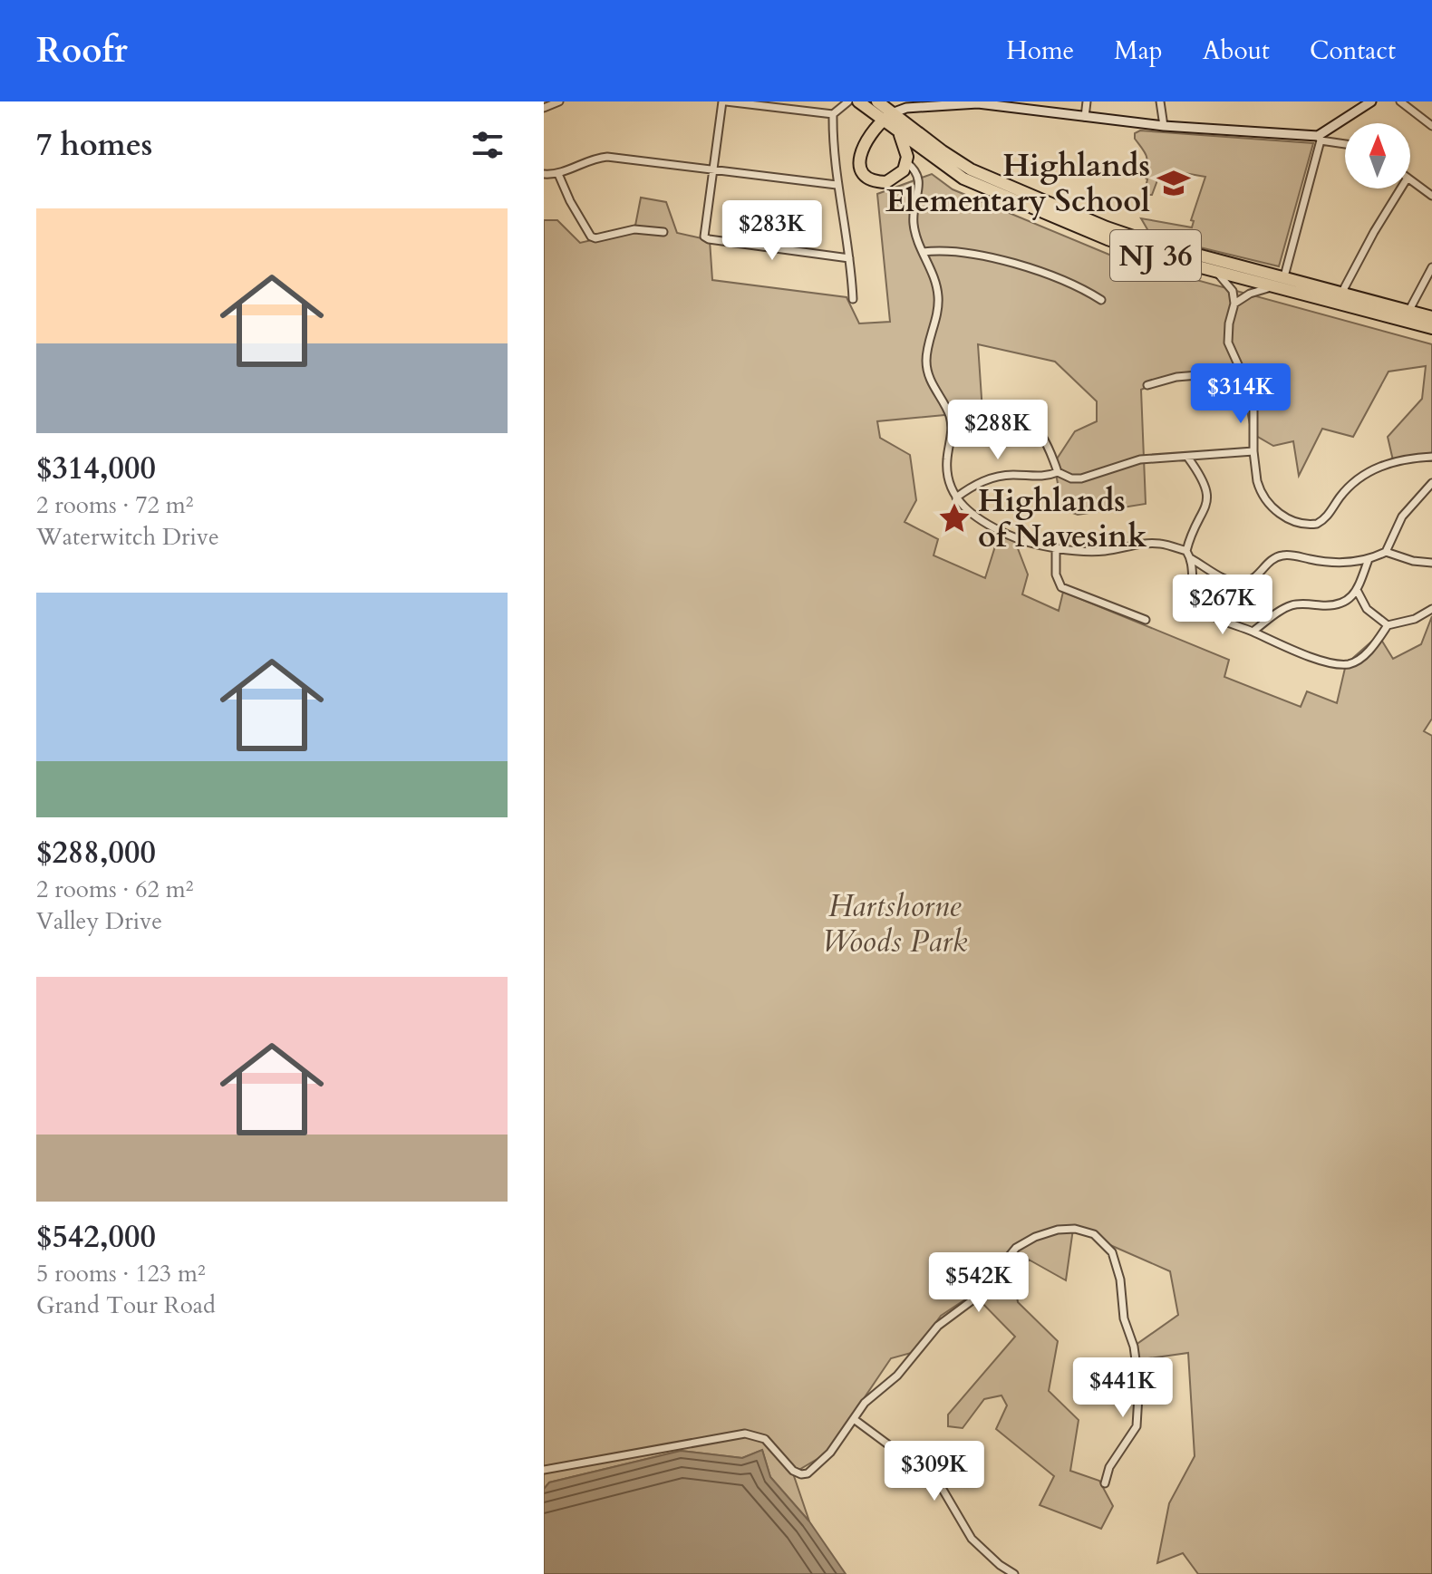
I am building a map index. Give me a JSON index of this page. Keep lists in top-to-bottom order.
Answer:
{
  "streets": {
    "highway": ["NJ 36"]
  },
  "parks": ["Hartshorne Woods Park"],
  "places": {
    "school or university": ["Highlands Elementary School"],
    "place": ["Highlands of Navesink"]
  },
  "north": "top",
  "page": {
    "header": "Roofr",
    "nav": [
      "Home",
      "Map",
      "About",
      "Contact"
    ],
    "heading": "7 homes",
    "list": [
      {
        "name": "$314,000",
        "note": "2 rooms · 72 m² · Waterwitch Drive"
      },
      {
        "name": "$288,000",
        "note": "2 rooms · 62 m² · Valley Drive"
      },
      {
        "name": "$542,000",
        "note": "5 rooms · 123 m² · Grand Tour Road"
      }
    ],
    "price": [
      "$283K",
      "$314K",
      "$288K",
      "$267K",
      "$542K",
      "$441K",
      "$309K"
    ]
  }
}
